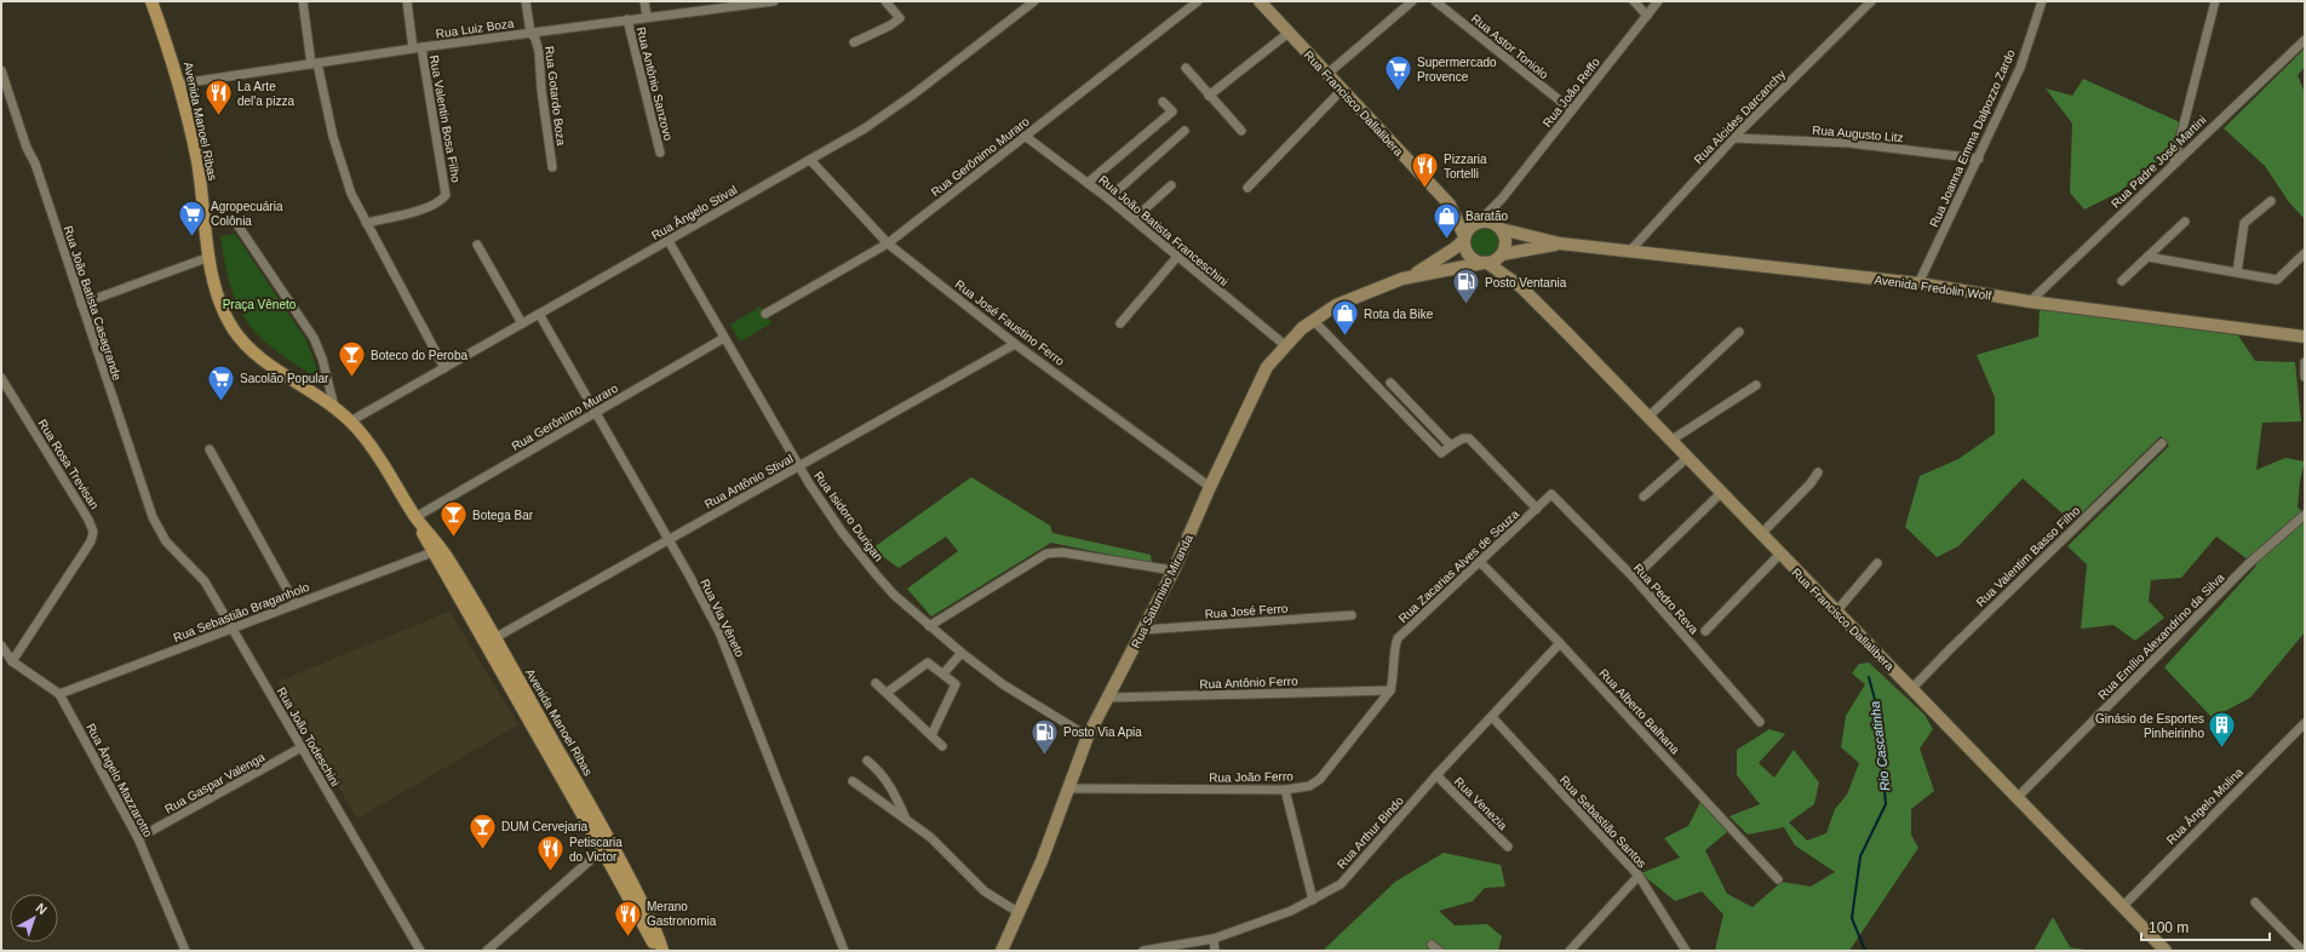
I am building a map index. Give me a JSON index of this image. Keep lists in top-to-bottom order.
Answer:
{
  "streets": {
    "main road": [
      "Rua Francisco Dallalibera",
      "Avenida Manoel Ribas",
      "Avenida Fredolin Wolf",
      "Rua Saturnino Miranda"
    ],
    "street": [
      "Rua Luiz Boza",
      "Rua Astor Toniolo",
      "Rua Antônio Sanzovo",
      "Rua João Reffo",
      "Rua Gotardo Boza",
      "Rua Alcides Darcanchy",
      "Rua Valentin Bosa Filho",
      "Rua Augusto Litz",
      "Rua Joanna Emma Dalpozzo Zardo",
      "Rua Gerônimo Muraro",
      "Rua Padre José Martini",
      "Rua Ângelo Stival",
      "Rua João Batista Franceschini",
      "Rua João Batista Casagrande",
      "Rua José Faustino Ferro",
      "Rua Rosa Trevisan",
      "Rua Antônio Stival",
      "Rua Isidoro Durigan",
      "Rua Valentim Basso Filho",
      "Rua Zacarias Alves de Souza",
      "Rua Pedro Reva",
      "Rua José Ferro",
      "Rua Sebastião Braganholo",
      "Rua Via Vêneto",
      "Rua Emílio Alexandrino da Silva",
      "Rua Antônio Ferro",
      "Rua Alberto Balhana",
      "Rua João Todeschini",
      "Rua João Ferro",
      "Rua Ângelo Mazzarotto",
      "Rua Gaspar Valenga",
      "Rua Venezia",
      "Rua Ângelo Molina",
      "Rua Sebastião Santos",
      "Rua Arthur Bindo"
    ]
  },
  "crossings": [
    ["Rua Luiz Boza", "Rua Antônio Sanzovo"],
    ["Rua Luiz Boza", "Rua Gotardo Boza"],
    ["Rua Luiz Boza", "Rua Valentin Bosa Filho"],
    ["Rua Luiz Boza", "Avenida Manoel Ribas"],
    ["Rua Astor Toniolo", "Rua João Reffo"],
    ["Rua João Reffo", "Rua Francisco Dallalibera"],
    ["Rua João Reffo", "Avenida Fredolin Wolf"],
    ["Rua João Reffo", "Rua Saturnino Miranda"],
    ["Rua Francisco Dallalibera", "Avenida Fredolin Wolf"],
    ["Rua Francisco Dallalibera", "Rua Valentim Basso Filho"],
    ["Rua Francisco Dallalibera", "Rua Saturnino Miranda"],
    ["Rua Francisco Dallalibera", "Rua Emílio Alexandrino da Silva"],
    ["Rua Francisco Dallalibera", "Rua Ângelo Molina"],
    ["Rua Alcides Darcanchy", "Rua Augusto Litz"],
    ["Rua Alcides Darcanchy", "Avenida Fredolin Wolf"],
    ["Avenida Manoel Ribas", "Rua Gerônimo Muraro"],
    ["Avenida Manoel Ribas", "Rua Ângelo Stival"],
    ["Avenida Manoel Ribas", "Rua Antônio Stival"],
    ["Avenida Manoel Ribas", "Rua Sebastião Braganholo"],
    ["Rua Augusto Litz", "Rua Joanna Emma Dalpozzo Zardo"],
    ["Rua Joanna Emma Dalpozzo Zardo", "Avenida Fredolin Wolf"],
    ["Rua Gerônimo Muraro", "Rua João Batista Franceschini"],
    ["Rua Gerônimo Muraro", "Rua José Faustino Ferro"],
    ["Rua Gerônimo Muraro", "Rua Isidoro Durigan"],
    ["Rua Gerônimo Muraro", "Rua Via Vêneto"],
    ["Rua Padre José Martini", "Avenida Fredolin Wolf"],
    ["Rua Ângelo Stival", "Rua José Faustino Ferro"],
    ["Rua Ângelo Stival", "Rua Isidoro Durigan"],
    ["Rua Ângelo Stival", "Rua Via Vêneto"],
    ["Rua João Batista Franceschini", "Rua Saturnino Miranda"],
    ["Avenida Fredolin Wolf", "Rua Saturnino Miranda"],
    ["Rua João Batista Casagrande", "Rua João Todeschini"],
    ["Rua José Faustino Ferro", "Rua Antônio Stival"],
    ["Rua José Faustino Ferro", "Rua Saturnino Miranda"],
    ["Rua Rosa Trevisan", "Rua Ângelo Mazzarotto"],
    ["Rua Antônio Stival", "Rua Isidoro Durigan"],
    ["Rua Antônio Stival", "Rua Via Vêneto"],
    ["Rua Isidoro Durigan", "Rua Saturnino Miranda"],
    ["Rua Zacarias Alves de Souza", "Rua Pedro Reva"],
    ["Rua Zacarias Alves de Souza", "Rua Antônio Ferro"],
    ["Rua Zacarias Alves de Souza", "Rua Alberto Balhana"],
    ["Rua Zacarias Alves de Souza", "Rua João Ferro"],
    ["Rua Saturnino Miranda", "Rua José Ferro"],
    ["Rua Saturnino Miranda", "Rua Antônio Ferro"],
    ["Rua Saturnino Miranda", "Rua João Ferro"],
    ["Rua Sebastião Braganholo", "Rua João Todeschini"],
    ["Rua Sebastião Braganholo", "Rua Ângelo Mazzarotto"],
    ["Rua Antônio Ferro", "Rua João Ferro"],
    ["Rua Alberto Balhana", "Rua Arthur Bindo"],
    ["Rua João Todeschini", "Rua Gaspar Valenga"],
    ["Rua Ângelo Mazzarotto", "Rua Gaspar Valenga"],
    ["Rua Venezia", "Rua Arthur Bindo"],
    ["Rua Sebastião Santos", "Rua Arthur Bindo"]
  ],
  "water": ["Rio Cascatinha"],
  "parks": ["Praça Vêneto"],
  "places": {
    "supermarket": ["Supermercado Provence", "Agropecuária Colônia", "Sacolão Popular"],
    "restaurant": [
      "La Arte del'a pizza",
      "Pizzaria Tortelli",
      "Petiscaria do Victor",
      "Merano Gastronomia"
    ],
    "shop": ["Baratão", "Rota da Bike"],
    "fuel station": ["Posto Ventania", "Posto Via Apia"],
    "bar": ["Boteco do Peroba", "Botega Bar", "DUM Cervejaria"],
    "building": ["Ginásio de Esportes Pinheirinho"]
  },
  "scale_bar": "100 m",
  "north": "top right"
}
